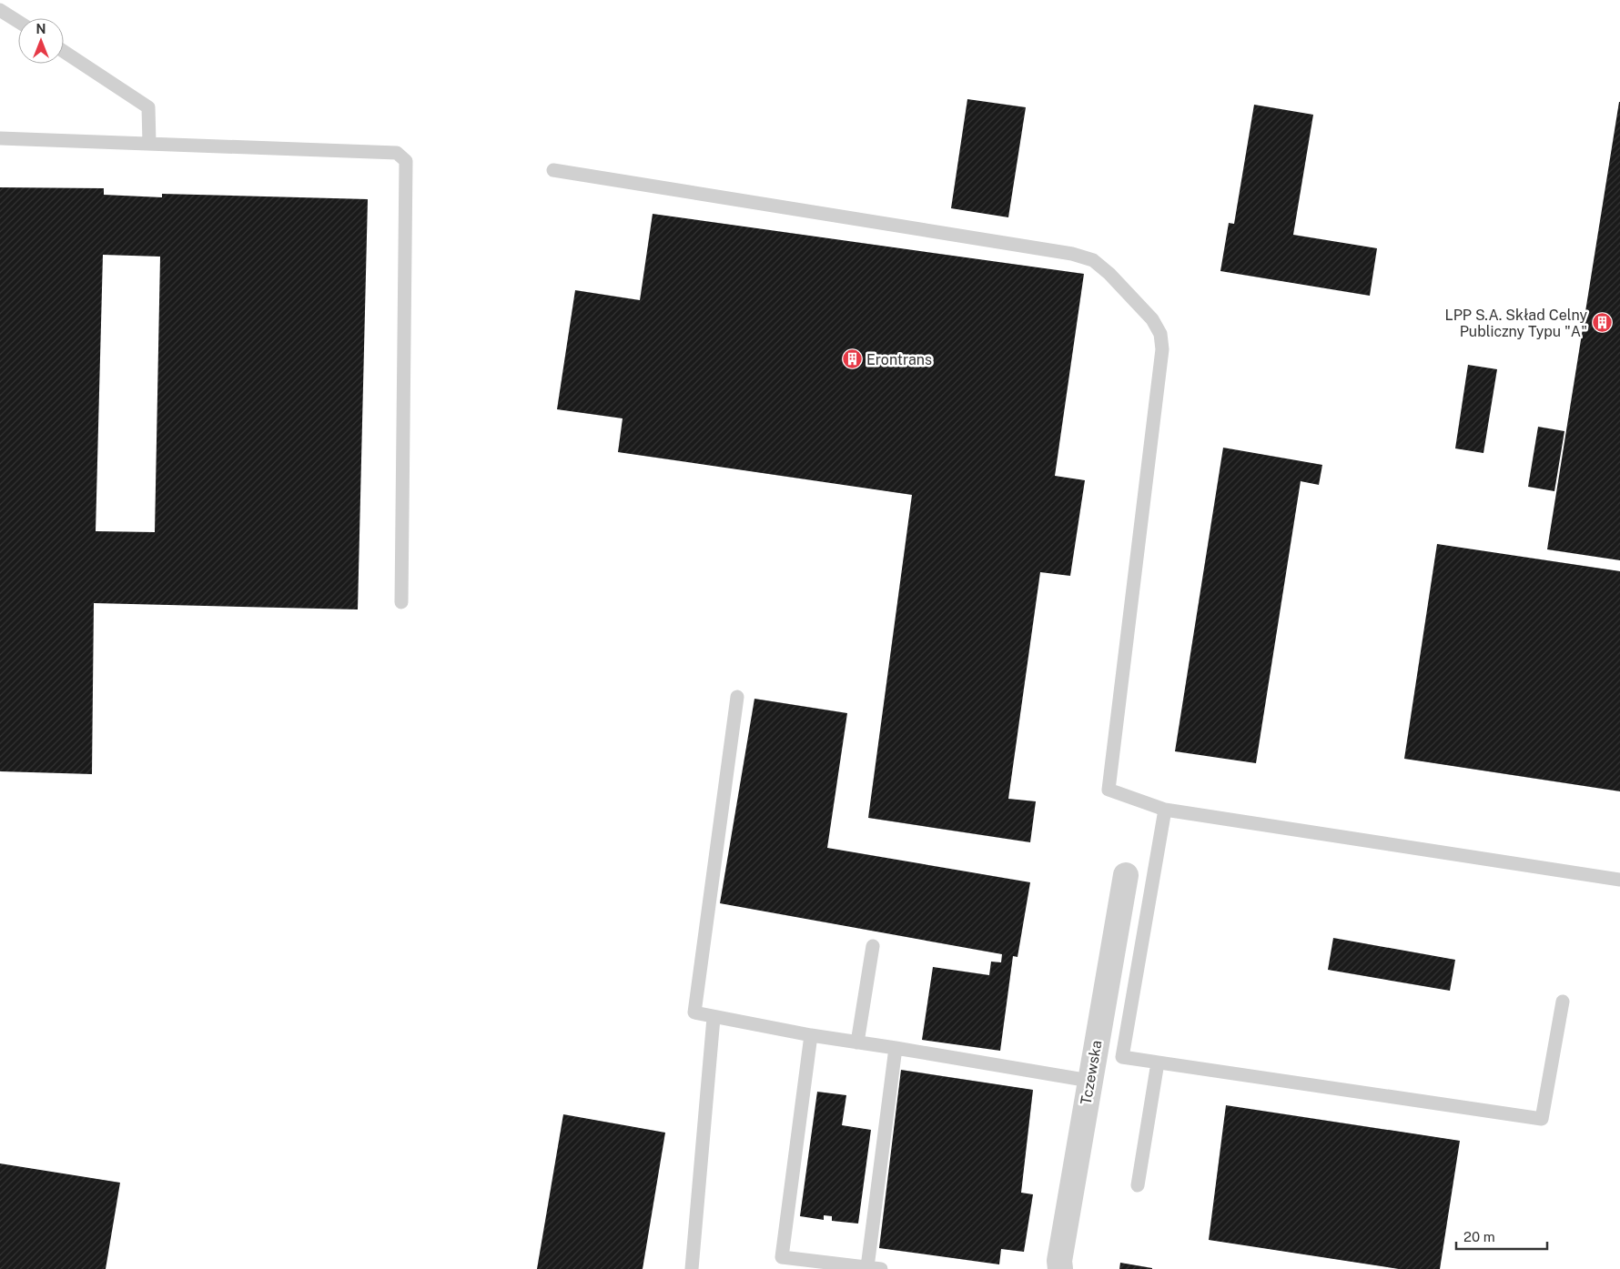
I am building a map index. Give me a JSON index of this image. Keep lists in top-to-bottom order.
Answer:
{
  "streets": {
    "street": ["Tczewska"]
  },
  "places": {
    "building": ["LPP S.A. Skład Celny Publiczny Typu \"A\"", "Erontrans"]
  },
  "scale_bar": "20 m",
  "north": "top"
}
